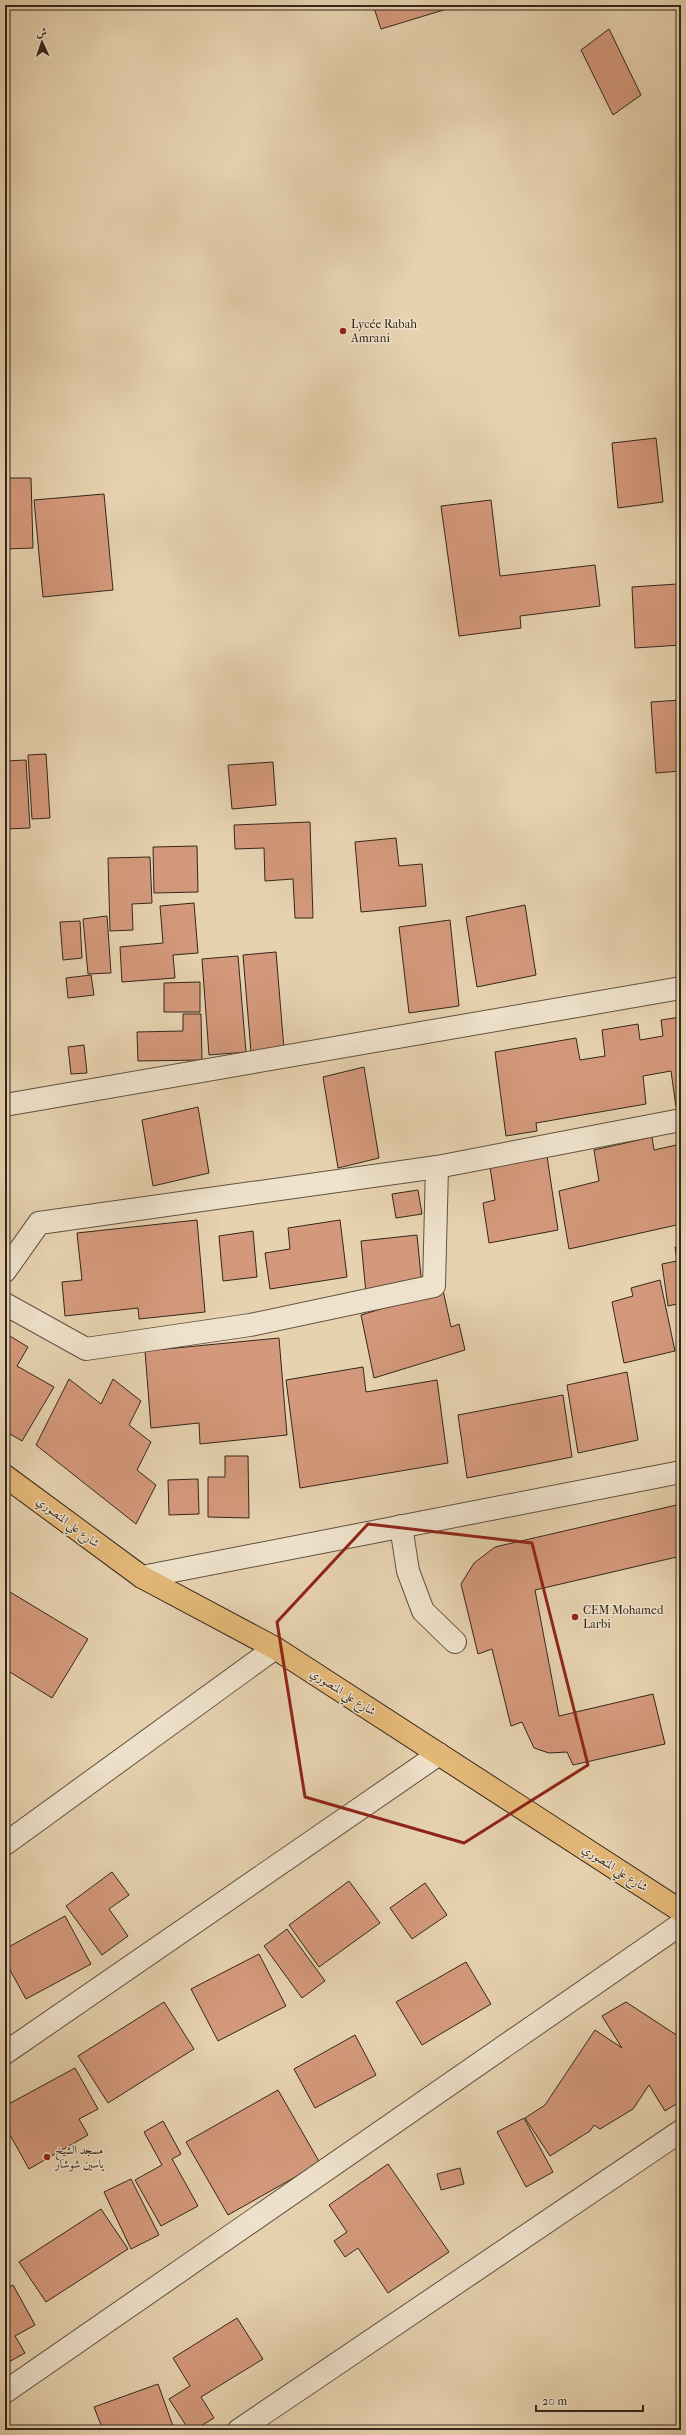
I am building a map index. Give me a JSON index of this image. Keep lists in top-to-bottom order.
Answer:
{
  "streets": {
    "main road": ["شارع علي المنصوري"]
  },
  "places": ["Lycée Rabah Amrani", "CEM Mohamed Larbi", "مسجد الشيخ ياسين شوشار"],
  "scale_bar": "20 m",
  "north": "top"
}
